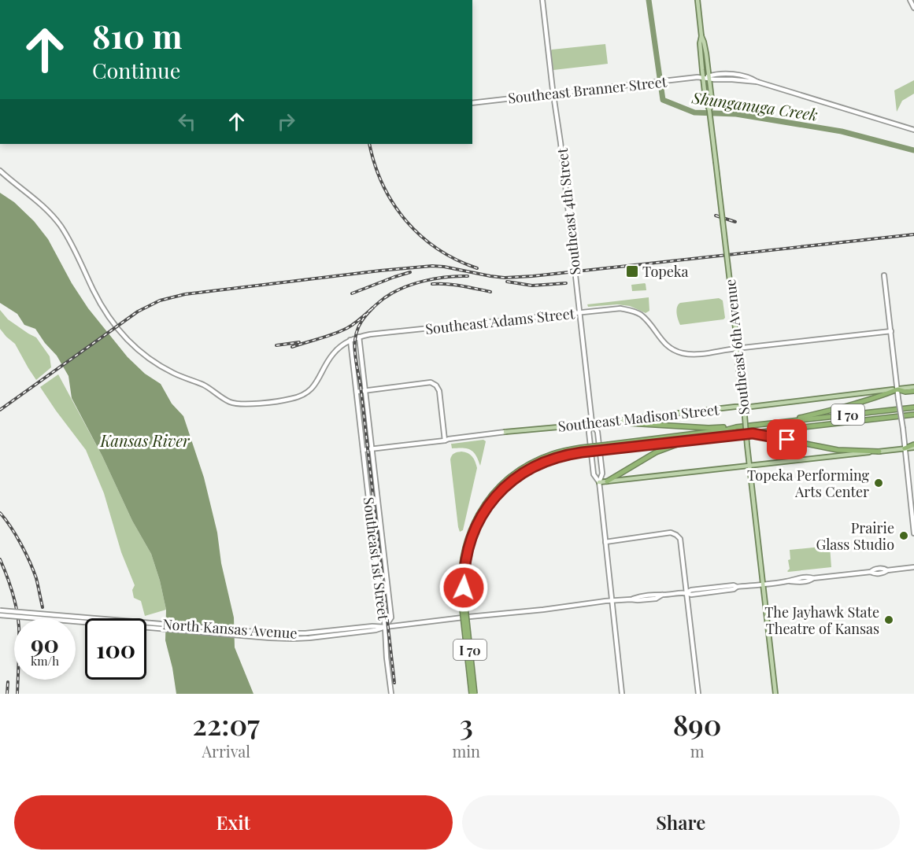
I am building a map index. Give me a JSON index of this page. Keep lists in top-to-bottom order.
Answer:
{
  "streets": {
    "highway": ["I 70"],
    "main road": ["Southeast 6th Avenue", "Southeast Madison Street"],
    "street": [
      "Southeast Branner Street",
      "Southeast 4th Street",
      "Southeast Adams Street",
      "Southeast 1st Street",
      "North Kansas Avenue"
    ]
  },
  "crossings": [
    ["Southeast Branner Street", "Southeast 4th Street"],
    ["Southeast Branner Street", "Southeast 6th Avenue"],
    ["Southeast 4th Street", "Southeast Adams Street"],
    ["Southeast 4th Street", "Southeast Madison Street"],
    ["Southeast 4th Street", "North Kansas Avenue"],
    ["Southeast Adams Street", "Southeast 6th Avenue"],
    ["Southeast Adams Street", "Southeast 1st Street"],
    ["Southeast 6th Avenue", "Southeast Madison Street"],
    ["Southeast 6th Avenue", "North Kansas Avenue"],
    ["Southeast Madison Street", "Southeast 1st Street"],
    ["Southeast 1st Street", "North Kansas Avenue"]
  ],
  "water": ["Shunganuga Creek", "Kansas River"],
  "places": {
    "transit": ["Topeka"],
    "other": ["Topeka Performing Arts Center", "Prairie Glass Studio", "The Jayhawk State Theatre of Kansas"]
  },
  "page": {
    "turn": ["810 m", "Continue"],
    "speed": "90 km/h",
    "limit": "100",
    "eta": [
      "22:07",
      "Arrival",
      "3",
      "min",
      "890",
      "m"
    ],
    "buttons": ["Exit", "Share"]
  }
}
